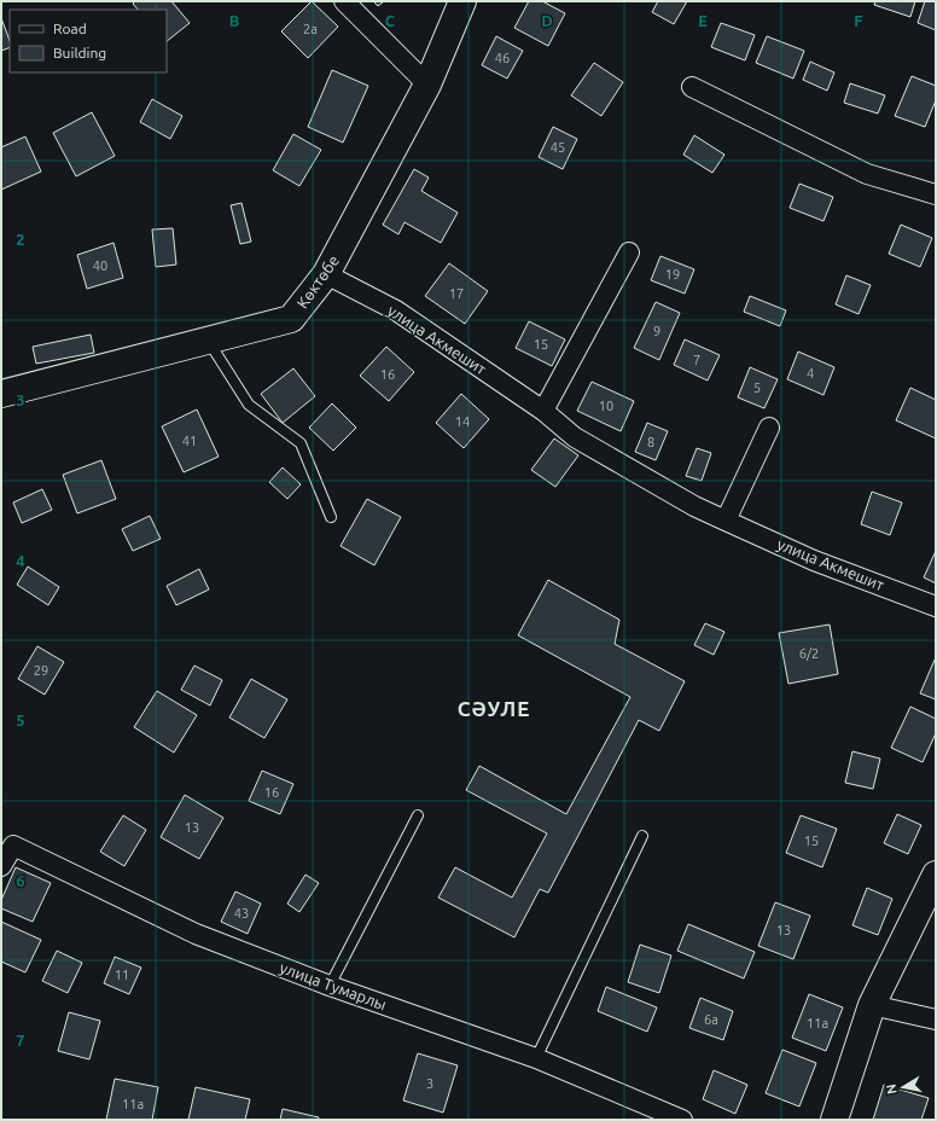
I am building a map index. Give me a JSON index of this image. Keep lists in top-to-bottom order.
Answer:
{
  "streets": {
    "street": ["Көктөбе", "улица Акмешит", "улица Тумарлы"]
  },
  "crossings": [
    ["Көктөбе", "улица Акмешит"]
  ],
  "districts": ["СӘУЛЕ"],
  "house_numbers": [
    "2а",
    "46",
    "45",
    "40",
    "19",
    "17",
    "9",
    "15",
    "7",
    "4",
    "16",
    "5",
    "10",
    "14",
    "41",
    "8",
    "6/2",
    "29",
    "16",
    "13",
    "15",
    "43",
    "13",
    "11",
    "6а",
    "11а",
    "3",
    "11а"
  ],
  "legend": ["Road", "Building"],
  "north": "left",
  "grid": {
    "columns": [
      "B",
      "C",
      "D",
      "E",
      "F"
    ],
    "rows": [
      "2",
      "3",
      "4",
      "5",
      "6",
      "7"
    ]
  }
}
